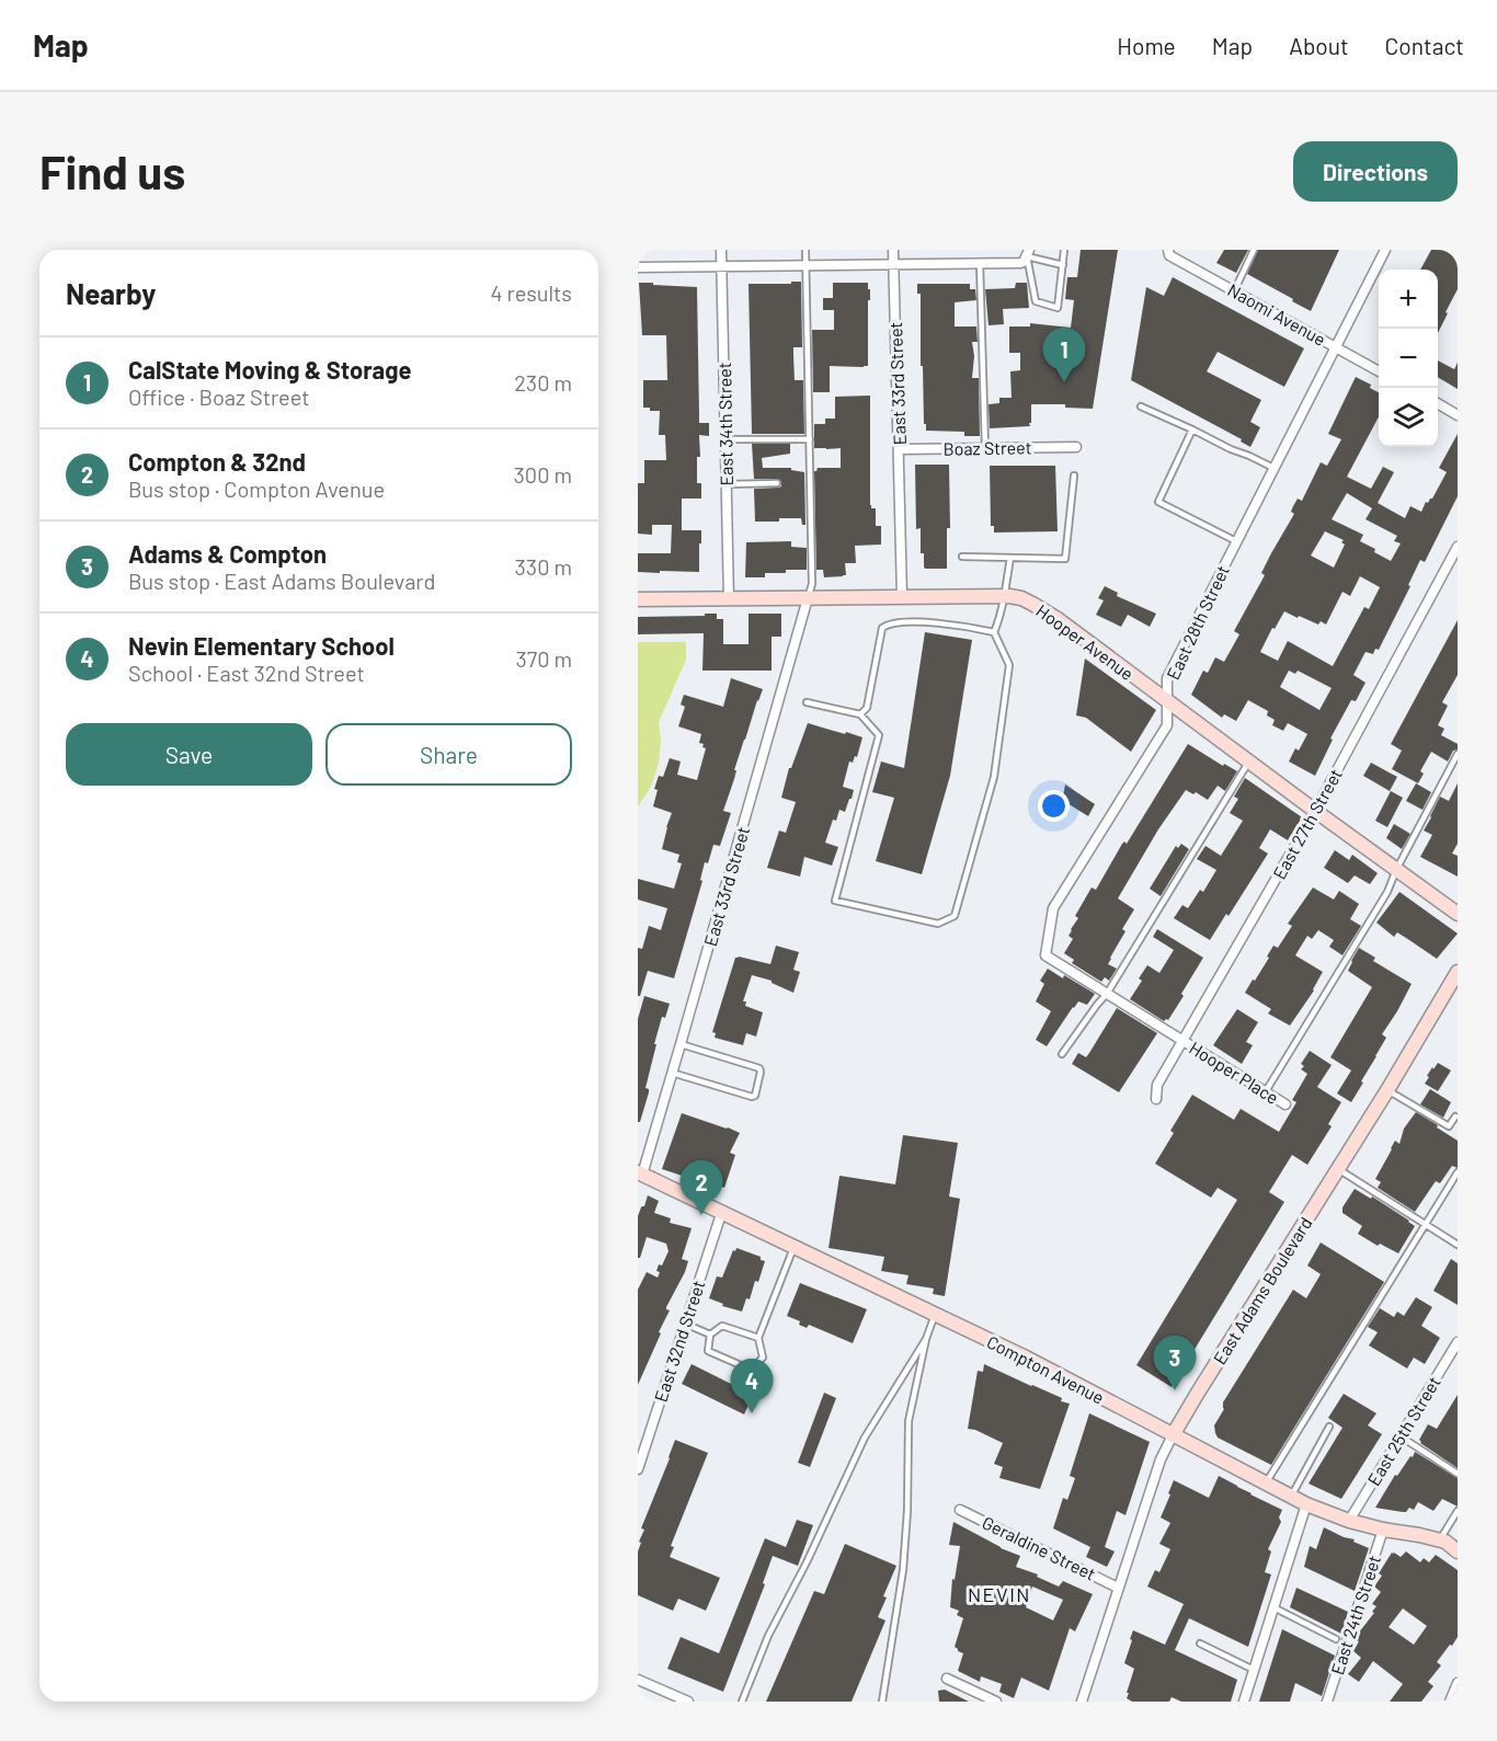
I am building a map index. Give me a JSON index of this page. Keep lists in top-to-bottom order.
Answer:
{
  "streets": {
    "street": [
      "Naomi Avenue",
      "East 33rd Street",
      "East 34th Street",
      "Boaz Street",
      "East 28th Street",
      "Hooper Avenue",
      "East 27th Street",
      "Hooper Place",
      "East Adams Boulevard",
      "East 32nd Street",
      "Compton Avenue",
      "East 25th Street",
      "Geraldine Street",
      "East 24th Street"
    ]
  },
  "crossings": [
    ["Naomi Avenue", "East 28th Street"],
    ["East 33rd Street", "Boaz Street"],
    ["East 33rd Street", "Hooper Avenue"],
    ["East 33rd Street", "Compton Avenue"],
    ["East 34th Street", "Hooper Avenue"],
    ["East 28th Street", "Hooper Avenue"],
    ["East 28th Street", "East 27th Street"],
    ["East 28th Street", "Hooper Place"],
    ["Hooper Avenue", "East 27th Street"],
    ["East 27th Street", "Hooper Place"],
    ["East Adams Boulevard", "Compton Avenue"],
    ["East Adams Boulevard", "Geraldine Street"],
    ["East 32nd Street", "Compton Avenue"],
    ["Compton Avenue", "East 25th Street"],
    ["Compton Avenue", "East 24th Street"]
  ],
  "districts": ["NEVIN"],
  "page": {
    "header": "Map",
    "nav": [
      "Home",
      "Map",
      "About",
      "Contact"
    ],
    "buttons": [
      "Directions",
      ["Save", "Share"]
    ],
    "title": "Find us",
    "heading": ["Nearby", "4 results"],
    "map_buttons": ["+", "−"],
    "pins": [
      "1",
      "2",
      "3",
      "4"
    ],
    "list": [
      {
        "mark": "1",
        "name": "CalState Moving & Storage",
        "note": "Office · Boaz Street",
        "value": "230 m"
      },
      {
        "mark": "2",
        "name": "Compton & 32nd",
        "note": "Bus stop · Compton Avenue",
        "value": "300 m"
      },
      {
        "mark": "3",
        "name": "Adams & Compton",
        "note": "Bus stop · East Adams Boulevard",
        "value": "330 m"
      },
      {
        "mark": "4",
        "name": "Nevin Elementary School",
        "note": "School · East 32nd Street",
        "value": "370 m"
      }
    ]
  }
}
